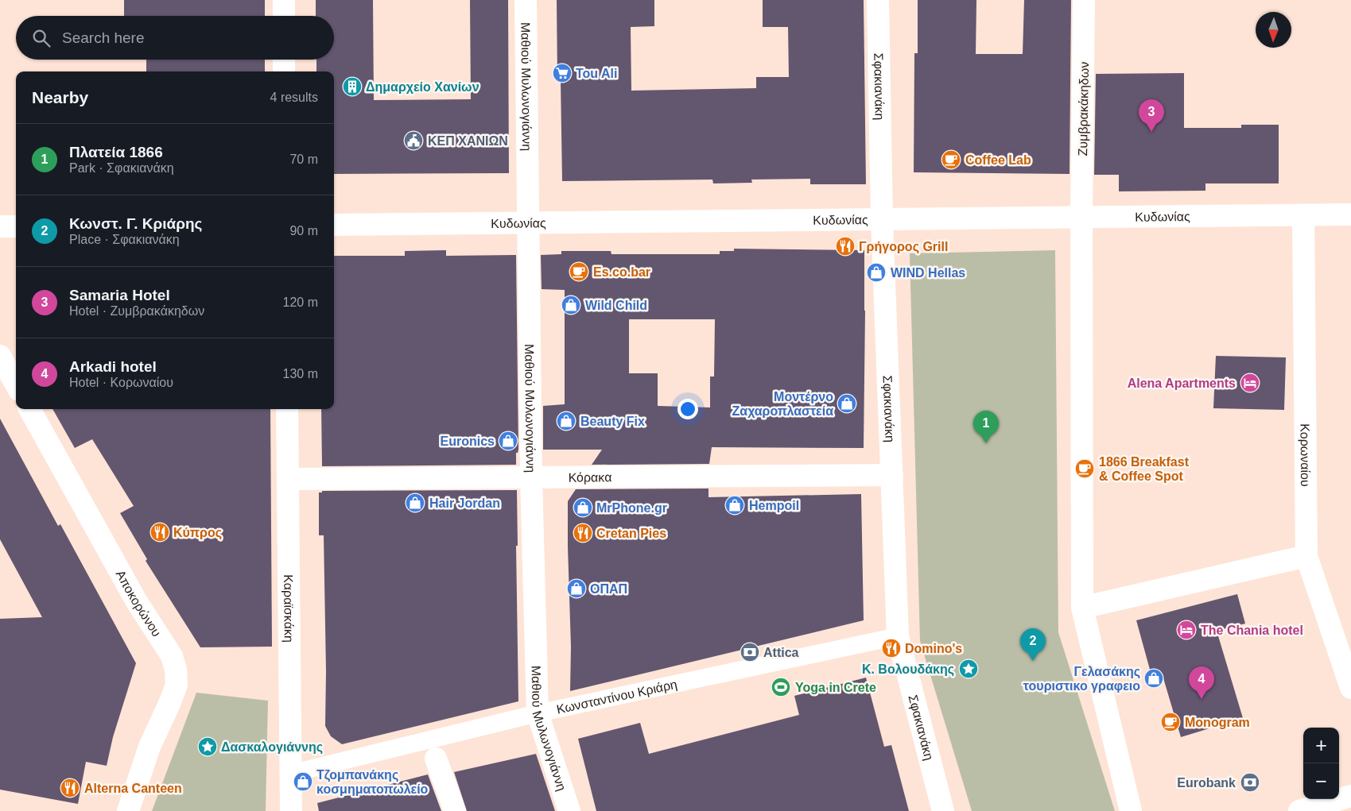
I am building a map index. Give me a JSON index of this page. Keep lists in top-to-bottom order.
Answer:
{
  "streets": {
    "street": [
      "Μαθιού Μυλωνογιάννη",
      "Σφακιανάκη",
      "Ζυμβρακάκηδων",
      "Κυδωνίας",
      "Κορωναίου",
      "Κόρακα",
      "Αποκορώνου",
      "Καραϊσκάκη"
    ],
    "lane": ["Κωνσταντίνου Κριάρη"]
  },
  "crossings": [
    ["Μαθιού Μυλωνογιάννη", "Κυδωνίας"],
    ["Μαθιού Μυλωνογιάννη", "Κόρακα"],
    ["Μαθιού Μυλωνογιάννη", "Κωνσταντίνου Κριάρη"],
    ["Σφακιανάκη", "Κυδωνίας"],
    ["Σφακιανάκη", "Κόρακα"],
    ["Σφακιανάκη", "Κωνσταντίνου Κριάρη"],
    ["Ζυμβρακάκηδων", "Κυδωνίας"],
    ["Κυδωνίας", "Κορωναίου"],
    ["Κόρακα", "Καραϊσκάκη"],
    ["Καραϊσκάκη", "Κωνσταντίνου Κριάρη"]
  ],
  "places": {
    "supermarket": ["Tou Ali"],
    "building": ["Δημαρχείο Χανίων"],
    "public building": ["ΚΕΠ ΧΑΝΙΩΝ"],
    "cafe": [
      "Coffee Lab",
      "Es.co.bar",
      "1866 Breakfast & Coffee Spot",
      "Monogram"
    ],
    "restaurant": [
      "Γρήγορος Grill",
      "Κύπρος",
      "Cretan Pies",
      "Domino's",
      "Alterna Canteen"
    ],
    "shop": [
      "WIND Hellas",
      "Wild Child",
      "Μοντέρνο Ζαχαροπλαστεία",
      "Beauty Fix",
      "Euronics",
      "Hair Jordan",
      "Hempoil",
      "MrPhone.gr",
      "ΟΠΑΠ",
      "Γελασάκης τουριστικο γραφειο",
      "Τζομπανάκης κοσμηματοπωλείο"
    ],
    "hotel": ["Alena Apartments", "The Chania hotel"],
    "bank": ["Attica", "Eurobank"],
    "place": ["Κ. Βολουδάκης", "Δασκαλογιάννης"],
    "sports": ["Yoga in Crete"]
  },
  "north": "bottom",
  "page": {
    "search": "Search here",
    "heading": ["Nearby", "4 results"],
    "pins": [
      "3",
      "1",
      "2",
      "4"
    ],
    "list": [
      {
        "mark": "1",
        "name": "Πλατεία 1866",
        "note": "Park · Σφακιανάκη",
        "value": "70 m"
      },
      {
        "mark": "2",
        "name": "Κωνστ. Γ. Κριάρης",
        "note": "Place · Σφακιανάκη",
        "value": "90 m"
      },
      {
        "mark": "3",
        "name": "Samaria Hotel",
        "note": "Hotel · Ζυμβρακάκηδων",
        "value": "120 m"
      },
      {
        "mark": "4",
        "name": "Arkadi hotel",
        "note": "Hotel · Κορωναίου",
        "value": "130 m"
      }
    ],
    "map_buttons": ["+", "−"]
  }
}
